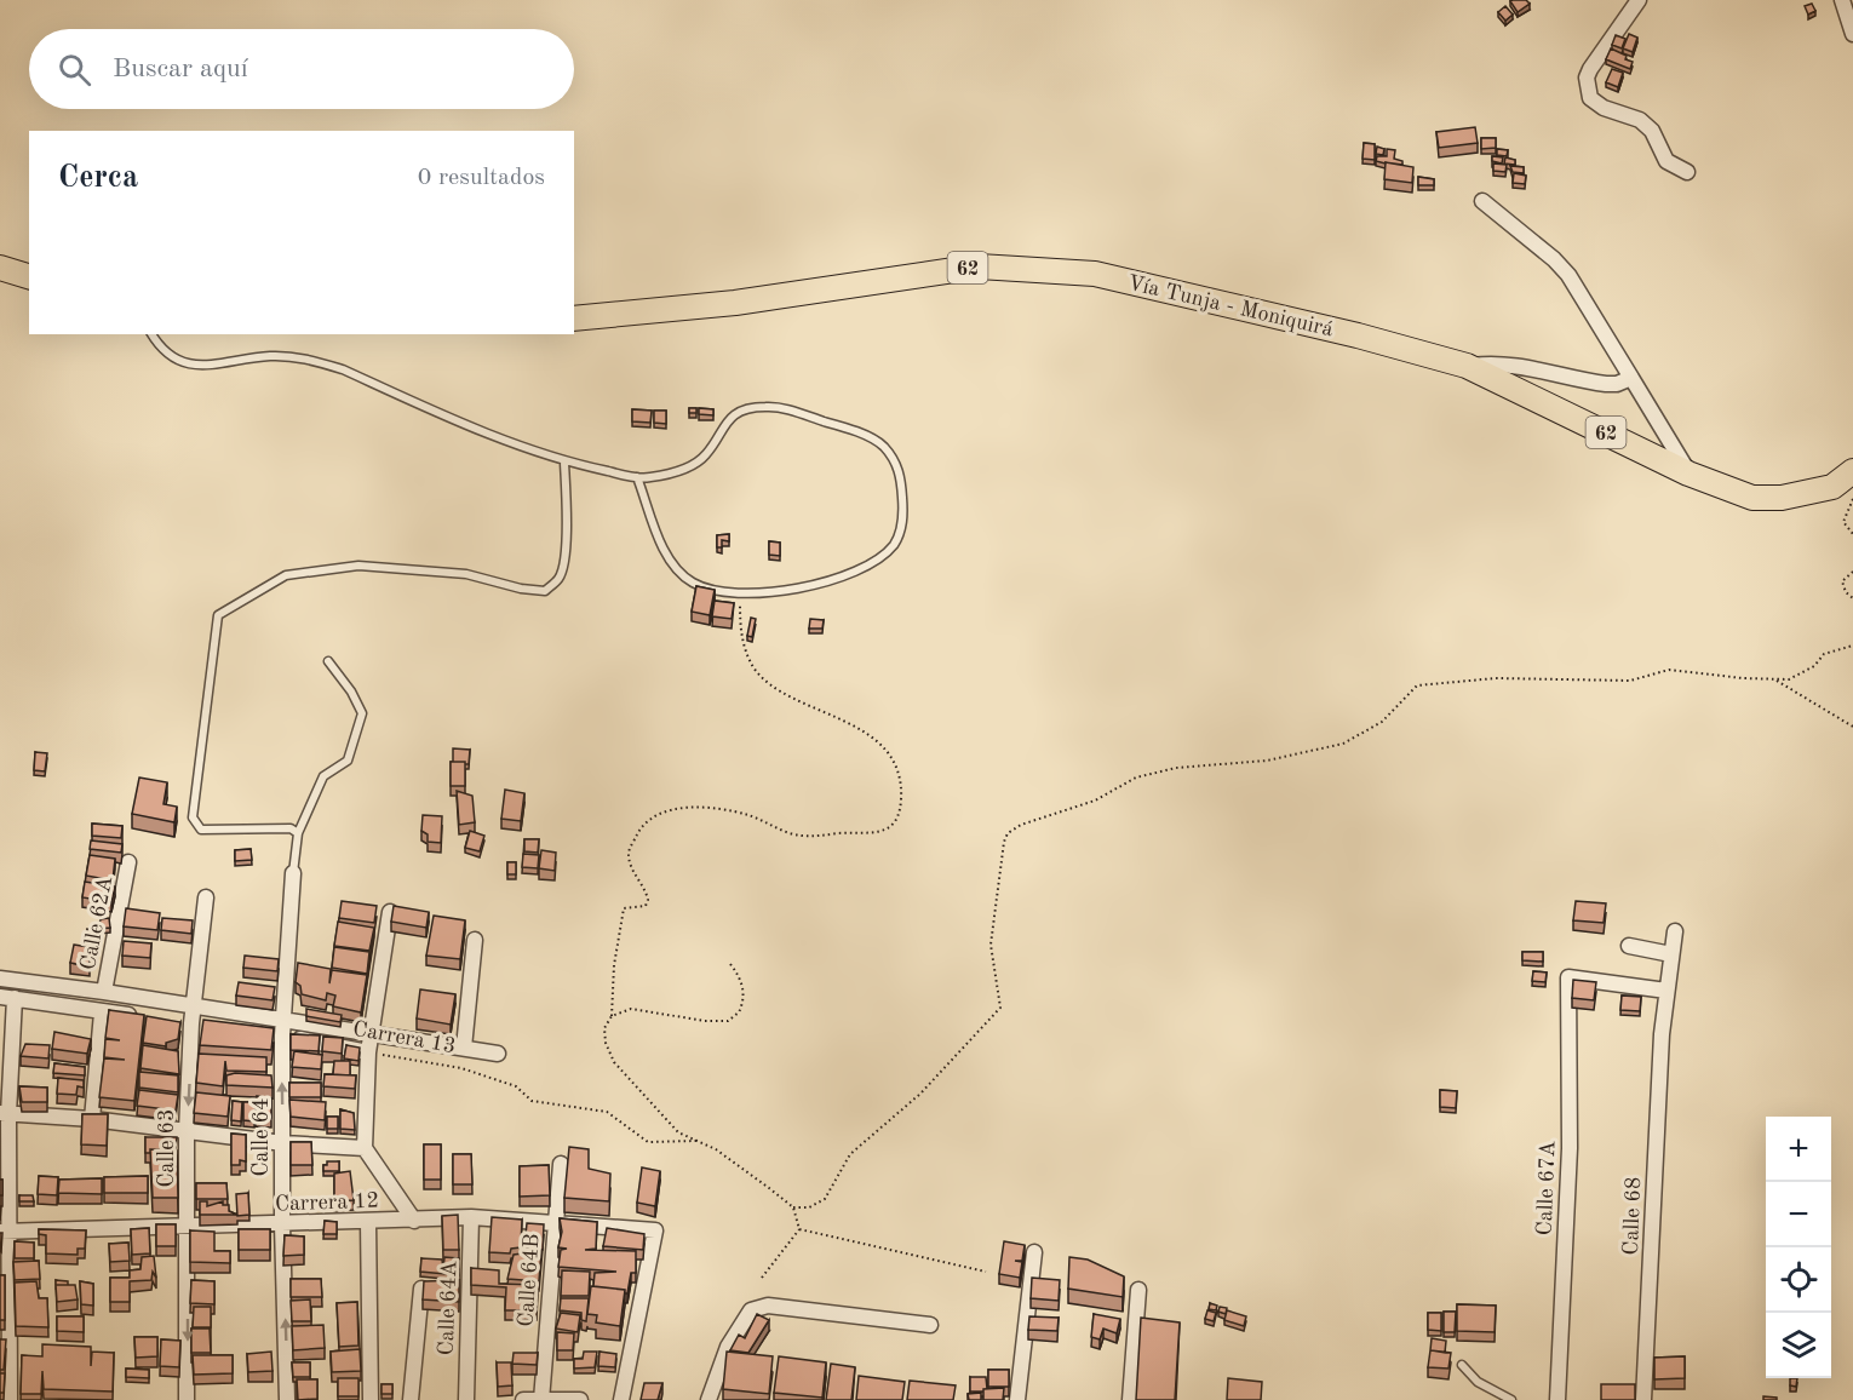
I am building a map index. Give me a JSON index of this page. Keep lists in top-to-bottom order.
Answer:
{
  "streets": {
    "main road": ["62", "Vía Tunja - Moniquirá"],
    "street": [
      "Calle 62A",
      "Carrera 13",
      "Calle 64",
      "Calle 63",
      "Calle 67A",
      "Carrera 12",
      "Calle 68",
      "Calle 64B",
      "Calle 64A"
    ]
  },
  "crossings": [
    ["Calle 62A", "Carrera 13"],
    ["Carrera 13", "Calle 64"],
    ["Carrera 13", "Calle 63"],
    ["Calle 64", "Carrera 12"],
    ["Calle 63", "Carrera 12"],
    ["Calle 67A", "Calle 68"],
    ["Carrera 12", "Calle 64B"],
    ["Carrera 12", "Calle 64A"]
  ],
  "page": {
    "search": "Buscar aquí",
    "heading": ["Cerca", "0 resultados"],
    "map_buttons": ["+", "−"]
  }
}
